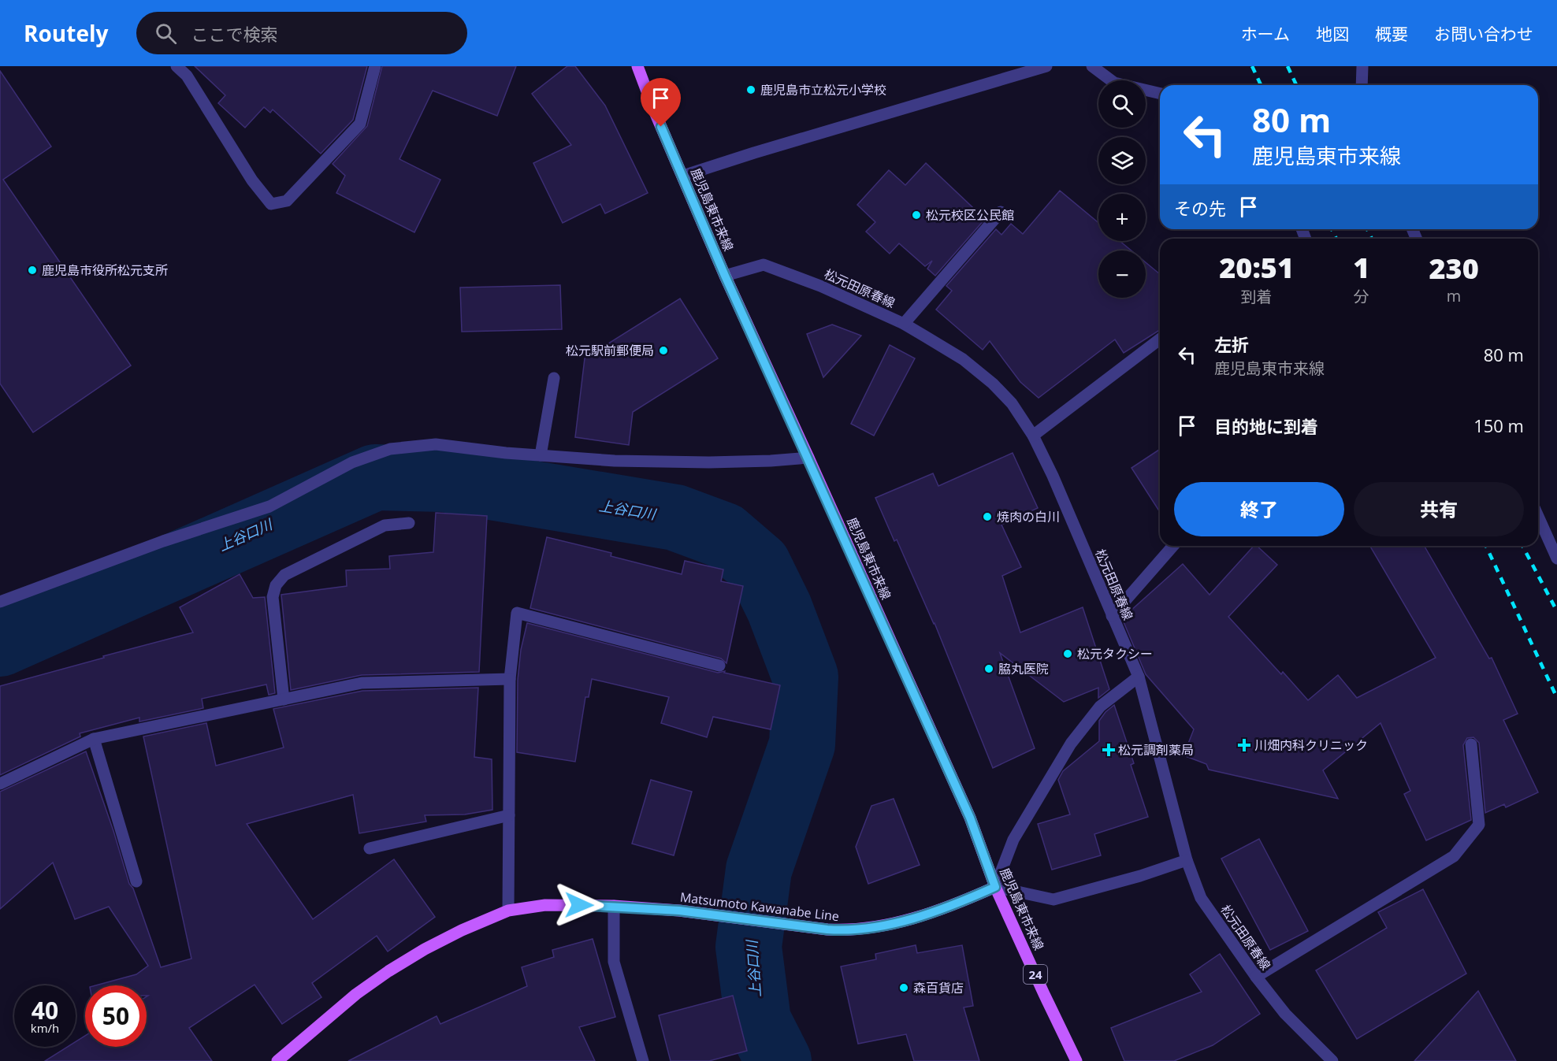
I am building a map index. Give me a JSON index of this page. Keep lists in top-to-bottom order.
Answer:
{
  "streets": {
    "main road": ["鹿児島東市来線", "Matsumoto Kawanabe Line", "24"],
    "street": ["松元田原春線"]
  },
  "crossings": [
    ["鹿児島東市来線", "松元田原春線"],
    ["鹿児島東市来線", "Matsumoto Kawanabe Line"]
  ],
  "water": ["上谷口川"],
  "places": {
    "other": [
      "鹿児島市立松元小学校",
      "松元校区公民館",
      "鹿児島市役所松元支所",
      "松元駅前郵便局",
      "焼肉の白川",
      "松元タクシー",
      "脇丸医院",
      "森百貨店"
    ],
    "health": ["川畑内科クリニック", "松元調剤薬局"]
  },
  "page": {
    "header": "Routely",
    "search": "ここで検索",
    "nav": [
      "ホーム",
      "地図",
      "概要",
      "お問い合わせ"
    ],
    "map_buttons": ["+", "−"],
    "turn": ["80 m", "鹿児島東市来線"],
    "then": "その先",
    "eta": [
      "20:51",
      "到着",
      "1",
      "分",
      "230",
      "m"
    ],
    "list": [
      {
        "name": "左折",
        "note": "鹿児島東市来線",
        "value": "80 m"
      },
      {
        "name": "目的地に到着",
        "value": "150 m"
      }
    ],
    "buttons": ["終了", "共有"],
    "speed": "40 km/h",
    "limit": "50"
  }
}
